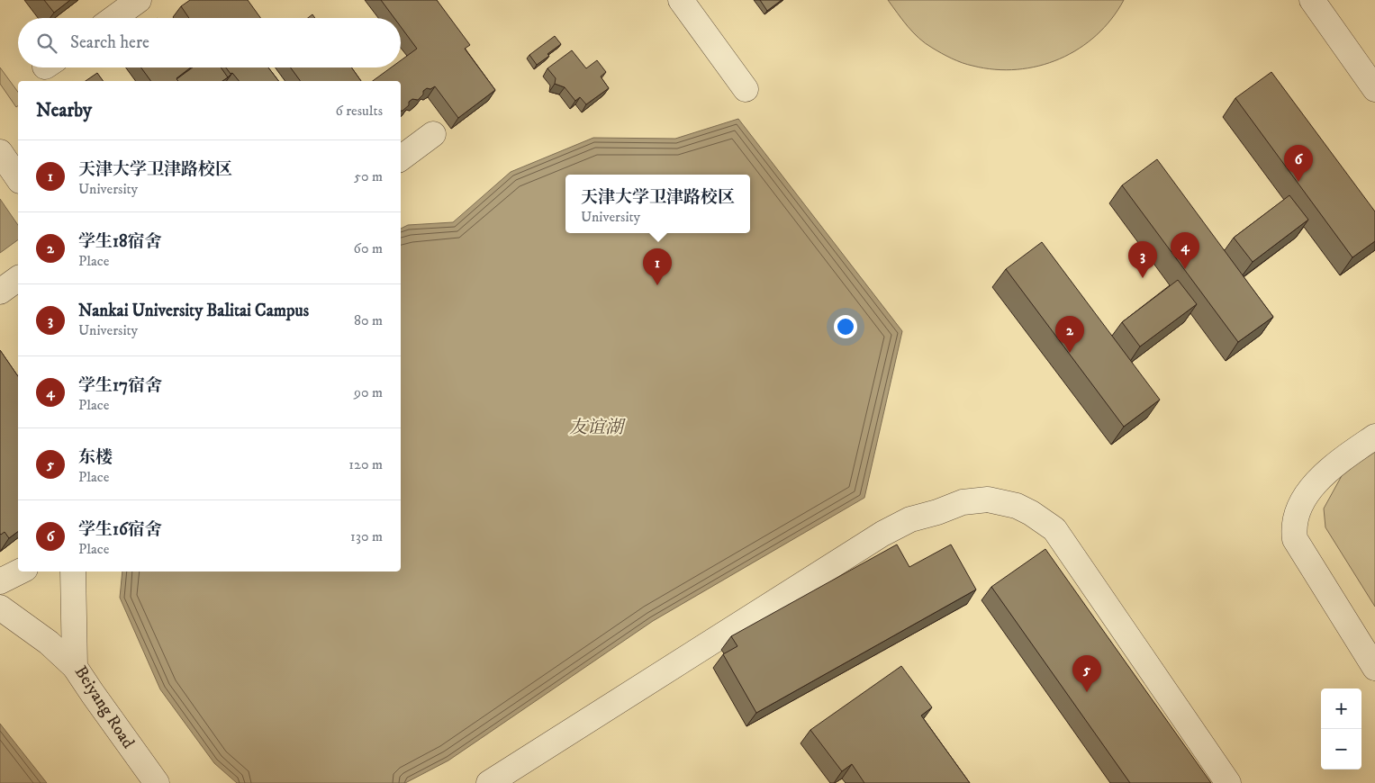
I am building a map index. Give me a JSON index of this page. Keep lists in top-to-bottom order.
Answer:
{
  "streets": {
    "street": ["Beiyang Road"]
  },
  "water": ["友谊湖"],
  "page": {
    "search": "Search here",
    "heading": ["Nearby", "6 results"],
    "list": [
      {
        "mark": "1",
        "name": "天津大学卫津路校区",
        "note": "University",
        "value": "50 m"
      },
      {
        "mark": "2",
        "name": "学生18宿舍",
        "note": "Place",
        "value": "60 m"
      },
      {
        "mark": "3",
        "name": "Nankai University Balitai Campus",
        "note": "University",
        "value": "80 m"
      },
      {
        "mark": "4",
        "name": "学生17宿舍",
        "note": "Place",
        "value": "90 m"
      },
      {
        "mark": "5",
        "name": "东楼",
        "note": "Place",
        "value": "120 m"
      },
      {
        "mark": "6",
        "name": "学生16宿舍",
        "note": "Place",
        "value": "130 m"
      }
    ],
    "pins": [
      "6",
      "4",
      "3",
      "1",
      "2",
      "5"
    ],
    "popup": ["天津大学卫津路校区", "University"],
    "map_buttons": ["+", "−"]
  }
}
